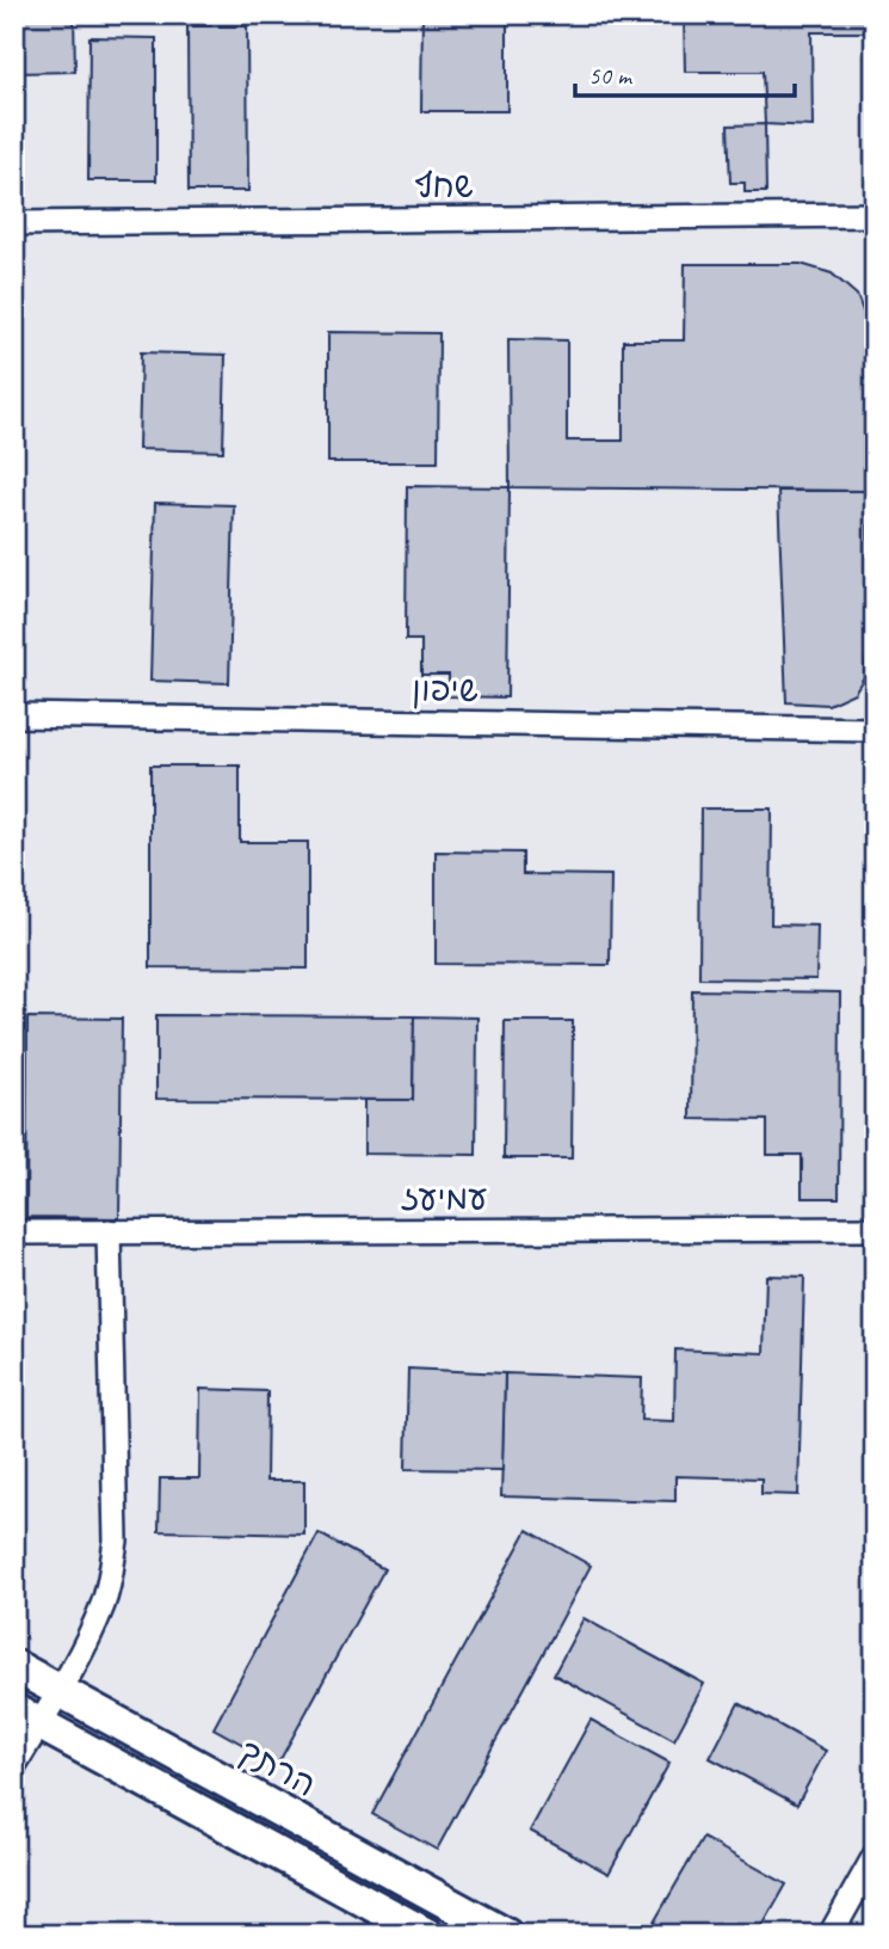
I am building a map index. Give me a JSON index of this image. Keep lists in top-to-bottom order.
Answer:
{
  "streets": {
    "street": [
      "שחף",
      "שיפון",
      "עמיעז",
      "הרתך"
    ]
  },
  "scale_bar": "50 m"
}
